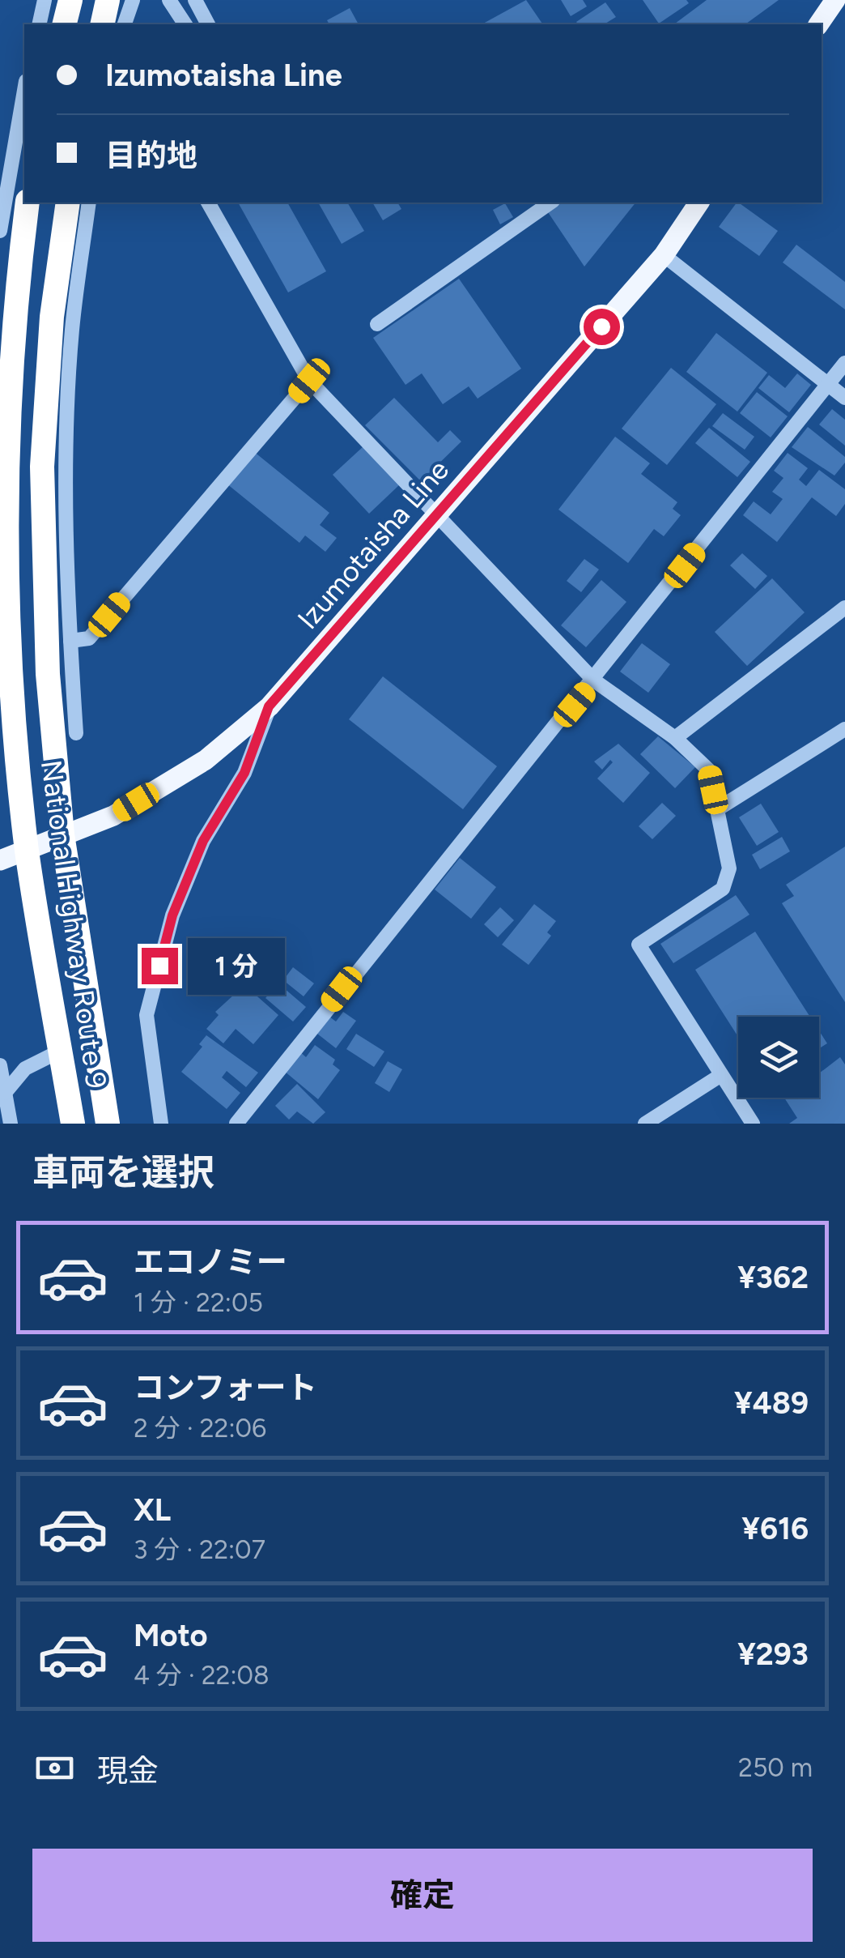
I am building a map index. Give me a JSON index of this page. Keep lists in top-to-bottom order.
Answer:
{
  "streets": {
    "highway": ["National Highway Route 9"],
    "main road": ["Izumotaisha Line"]
  },
  "crossings": [
    ["Izumotaisha Line", "National Highway Route 9"]
  ],
  "page": {
    "banner": ["Izumotaisha Line", "目的地"],
    "bubble": "1 分",
    "heading": "車両を選択",
    "list": [
      {
        "name": "エコノミー",
        "note": "1 分 · 22:05",
        "value": "¥362"
      },
      {
        "name": "コンフォート",
        "note": "2 分 · 22:06",
        "value": "¥489"
      },
      {
        "name": "XL",
        "note": "3 分 · 22:07",
        "value": "¥616"
      },
      {
        "name": "Moto",
        "note": "4 分 · 22:08",
        "value": "¥293"
      }
    ],
    "pay": ["現金", "250 m"],
    "buttons": "確定"
  }
}
